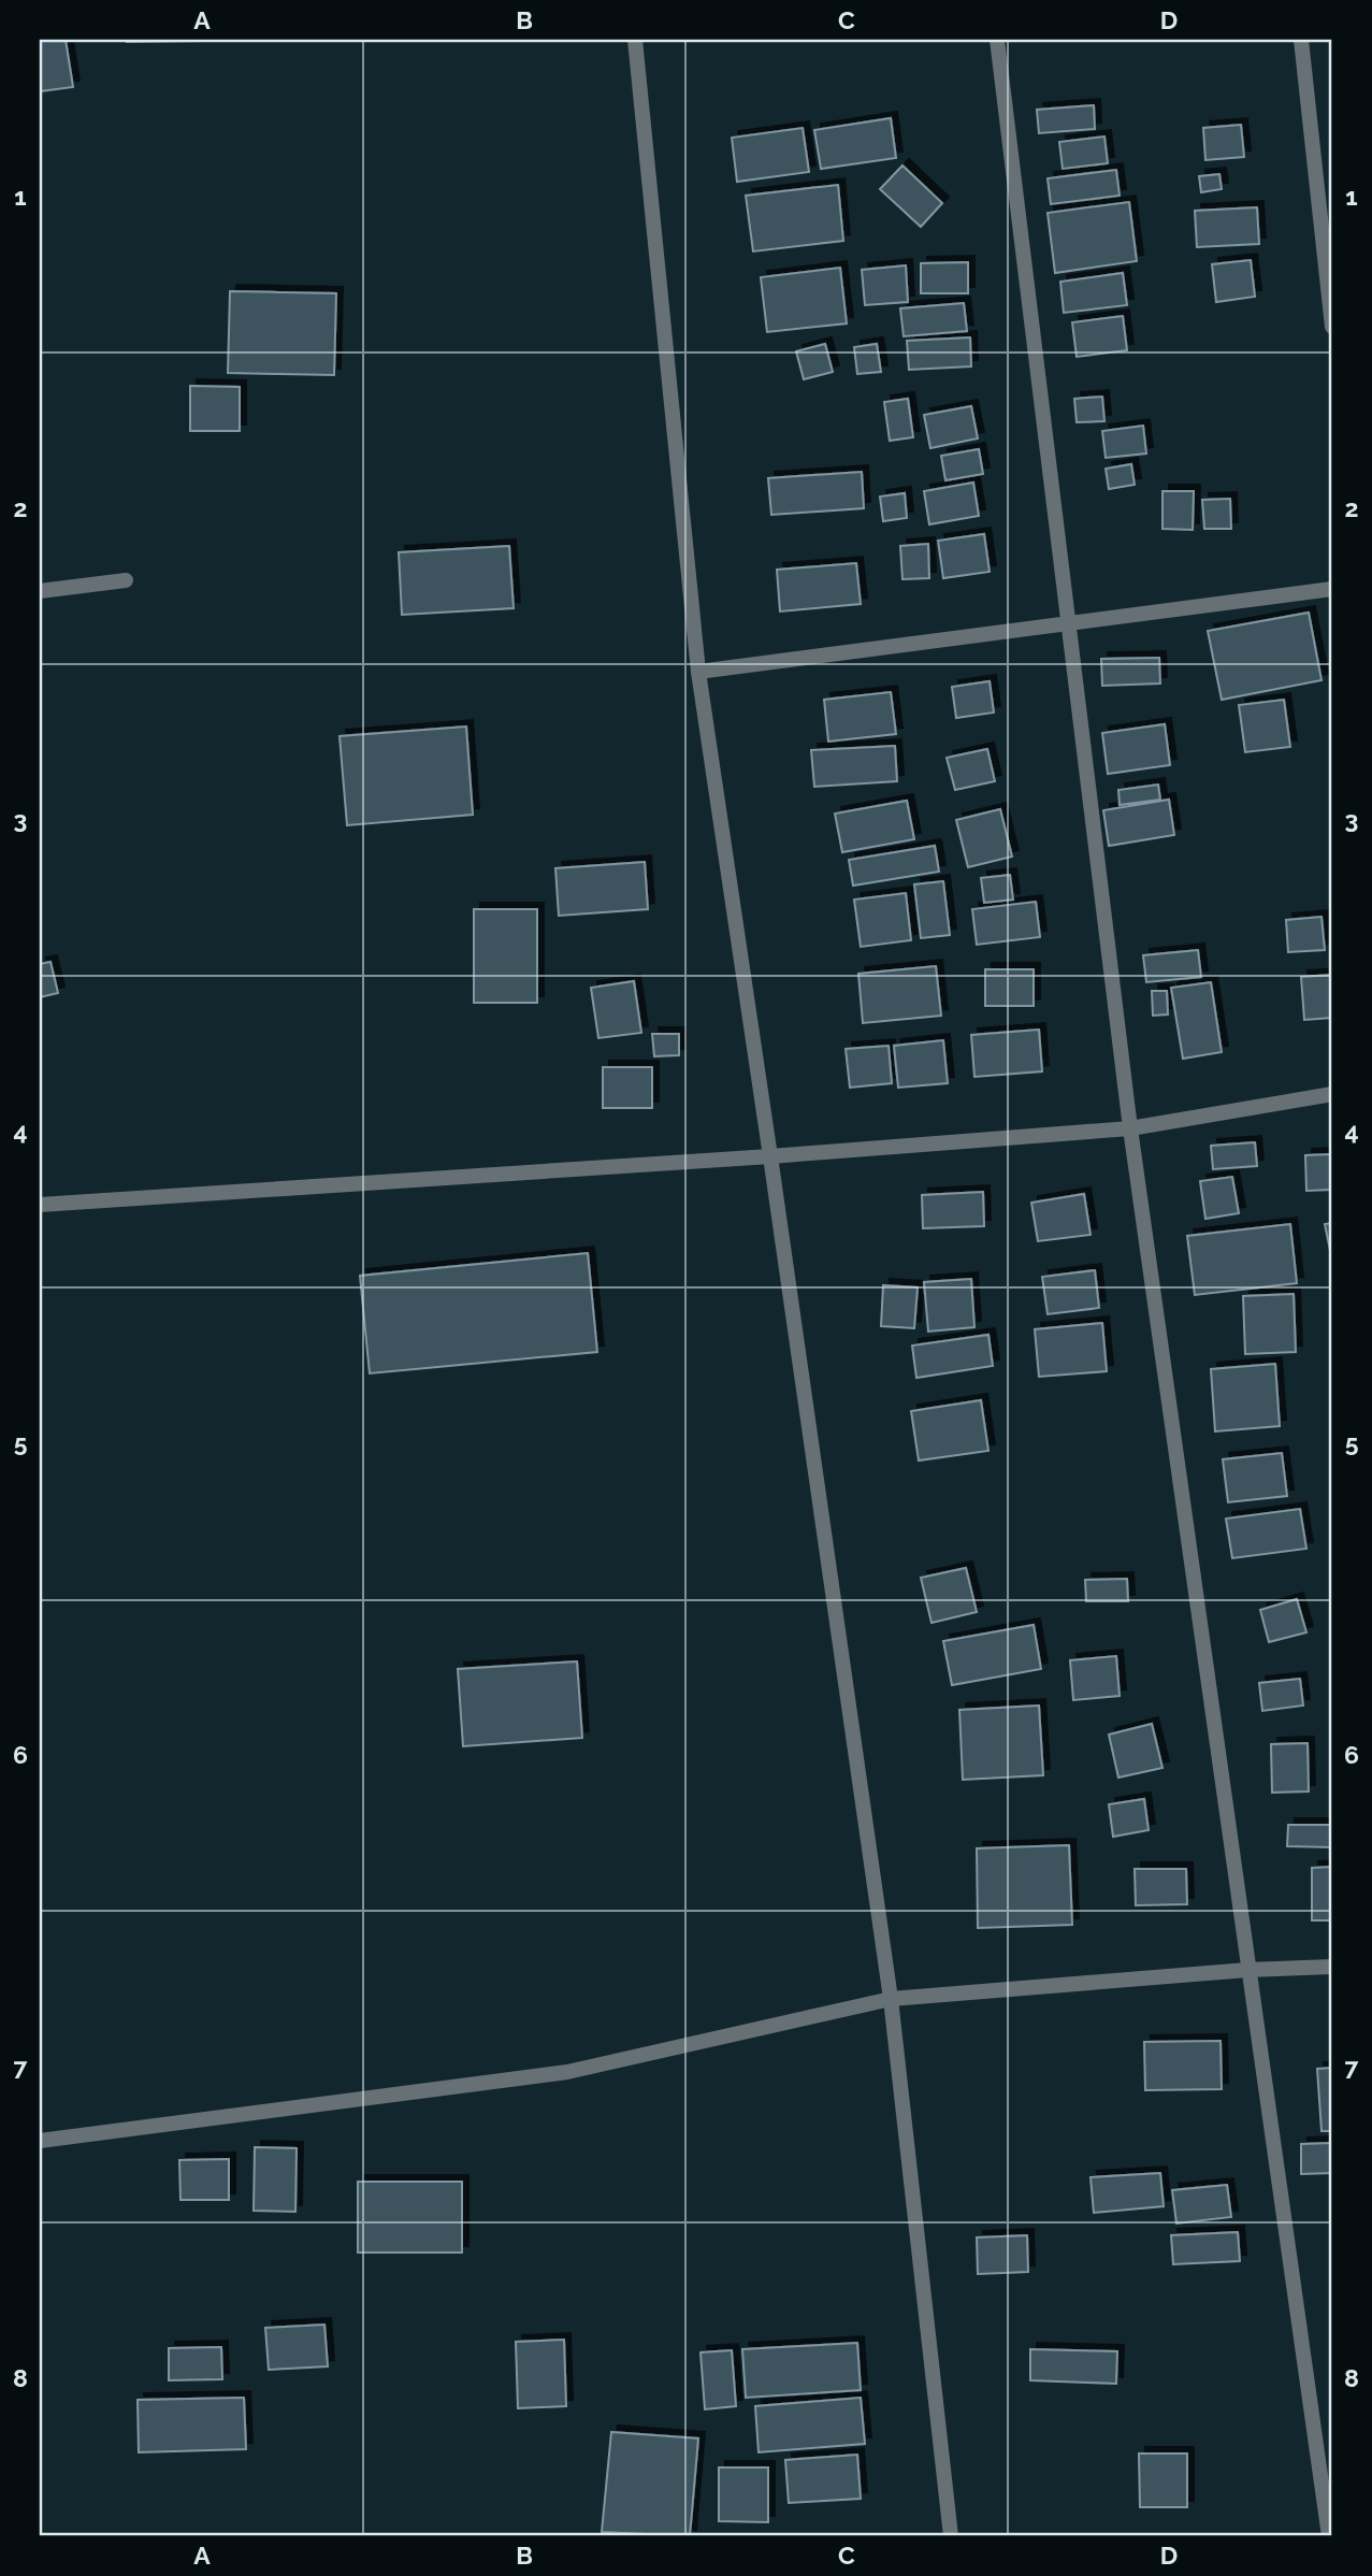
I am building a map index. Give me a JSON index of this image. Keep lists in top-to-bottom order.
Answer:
{
  "grid": {
    "columns": [
      "A",
      "B",
      "C",
      "D"
    ],
    "rows": [
      "1",
      "2",
      "3",
      "4",
      "5",
      "6",
      "7",
      "8"
    ]
  }
}
